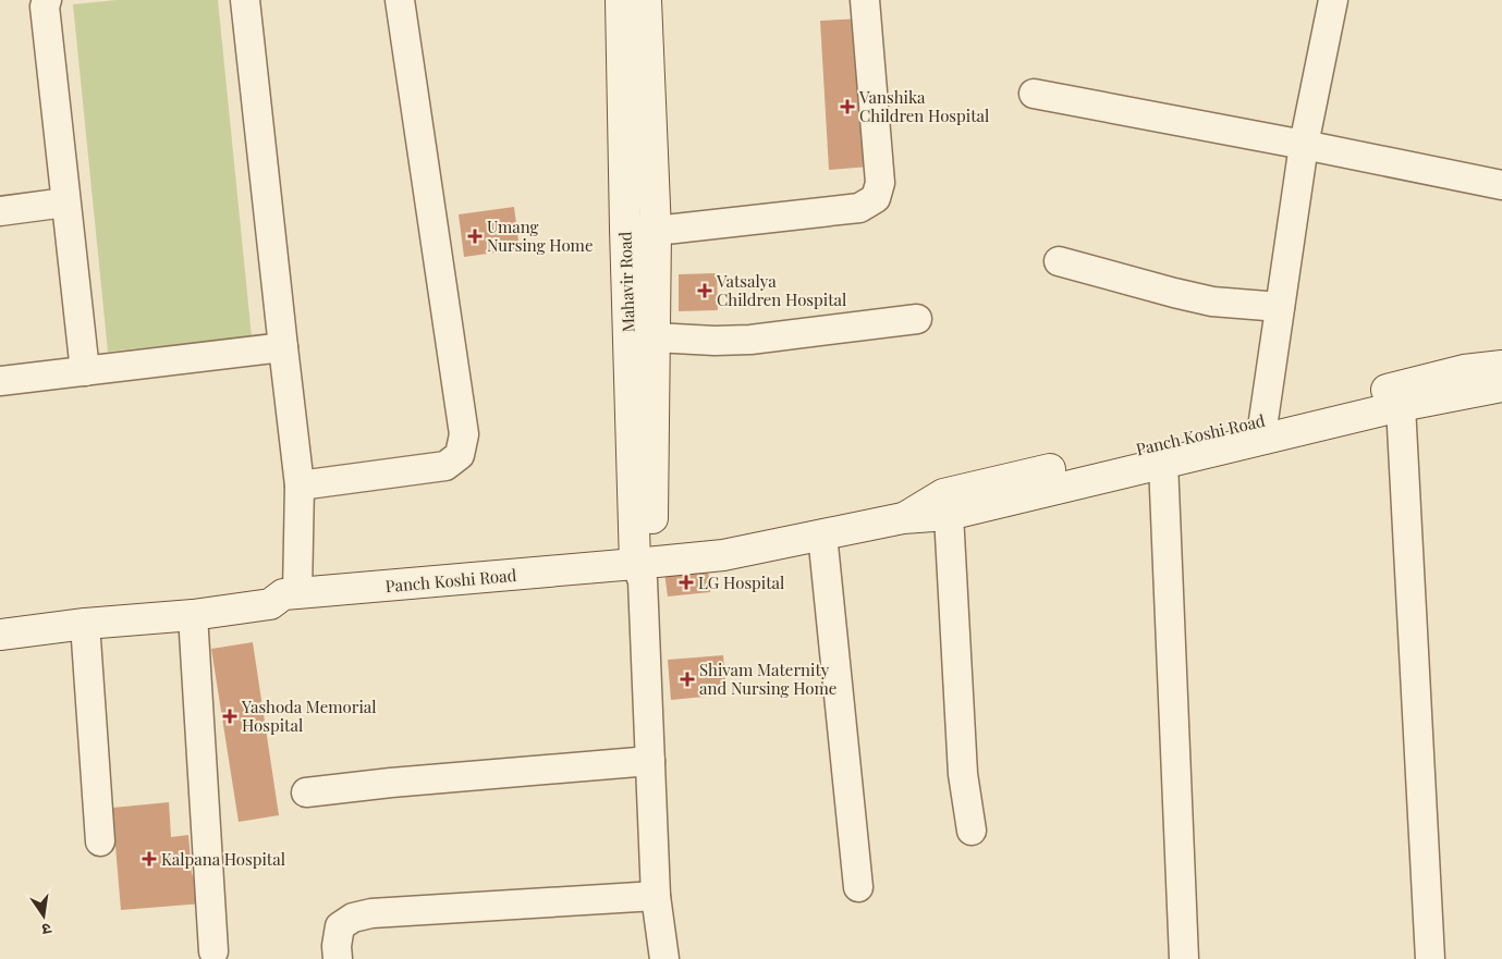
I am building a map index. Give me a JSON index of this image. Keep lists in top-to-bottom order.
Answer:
{
  "streets": {
    "street": ["Mahavir Road", "Panch Koshi Road"]
  },
  "crossings": [
    ["Mahavir Road", "Panch Koshi Road"]
  ],
  "places": {
    "health": [
      "Vanshika Children Hospital",
      "Umang Nursing Home",
      "Vatsalya Children Hospital",
      "LG Hospital",
      "Shivam Maternity and Nursing Home",
      "Yashoda Memorial Hospital",
      "Kalpana Hospital"
    ]
  },
  "north": "bottom"
}
